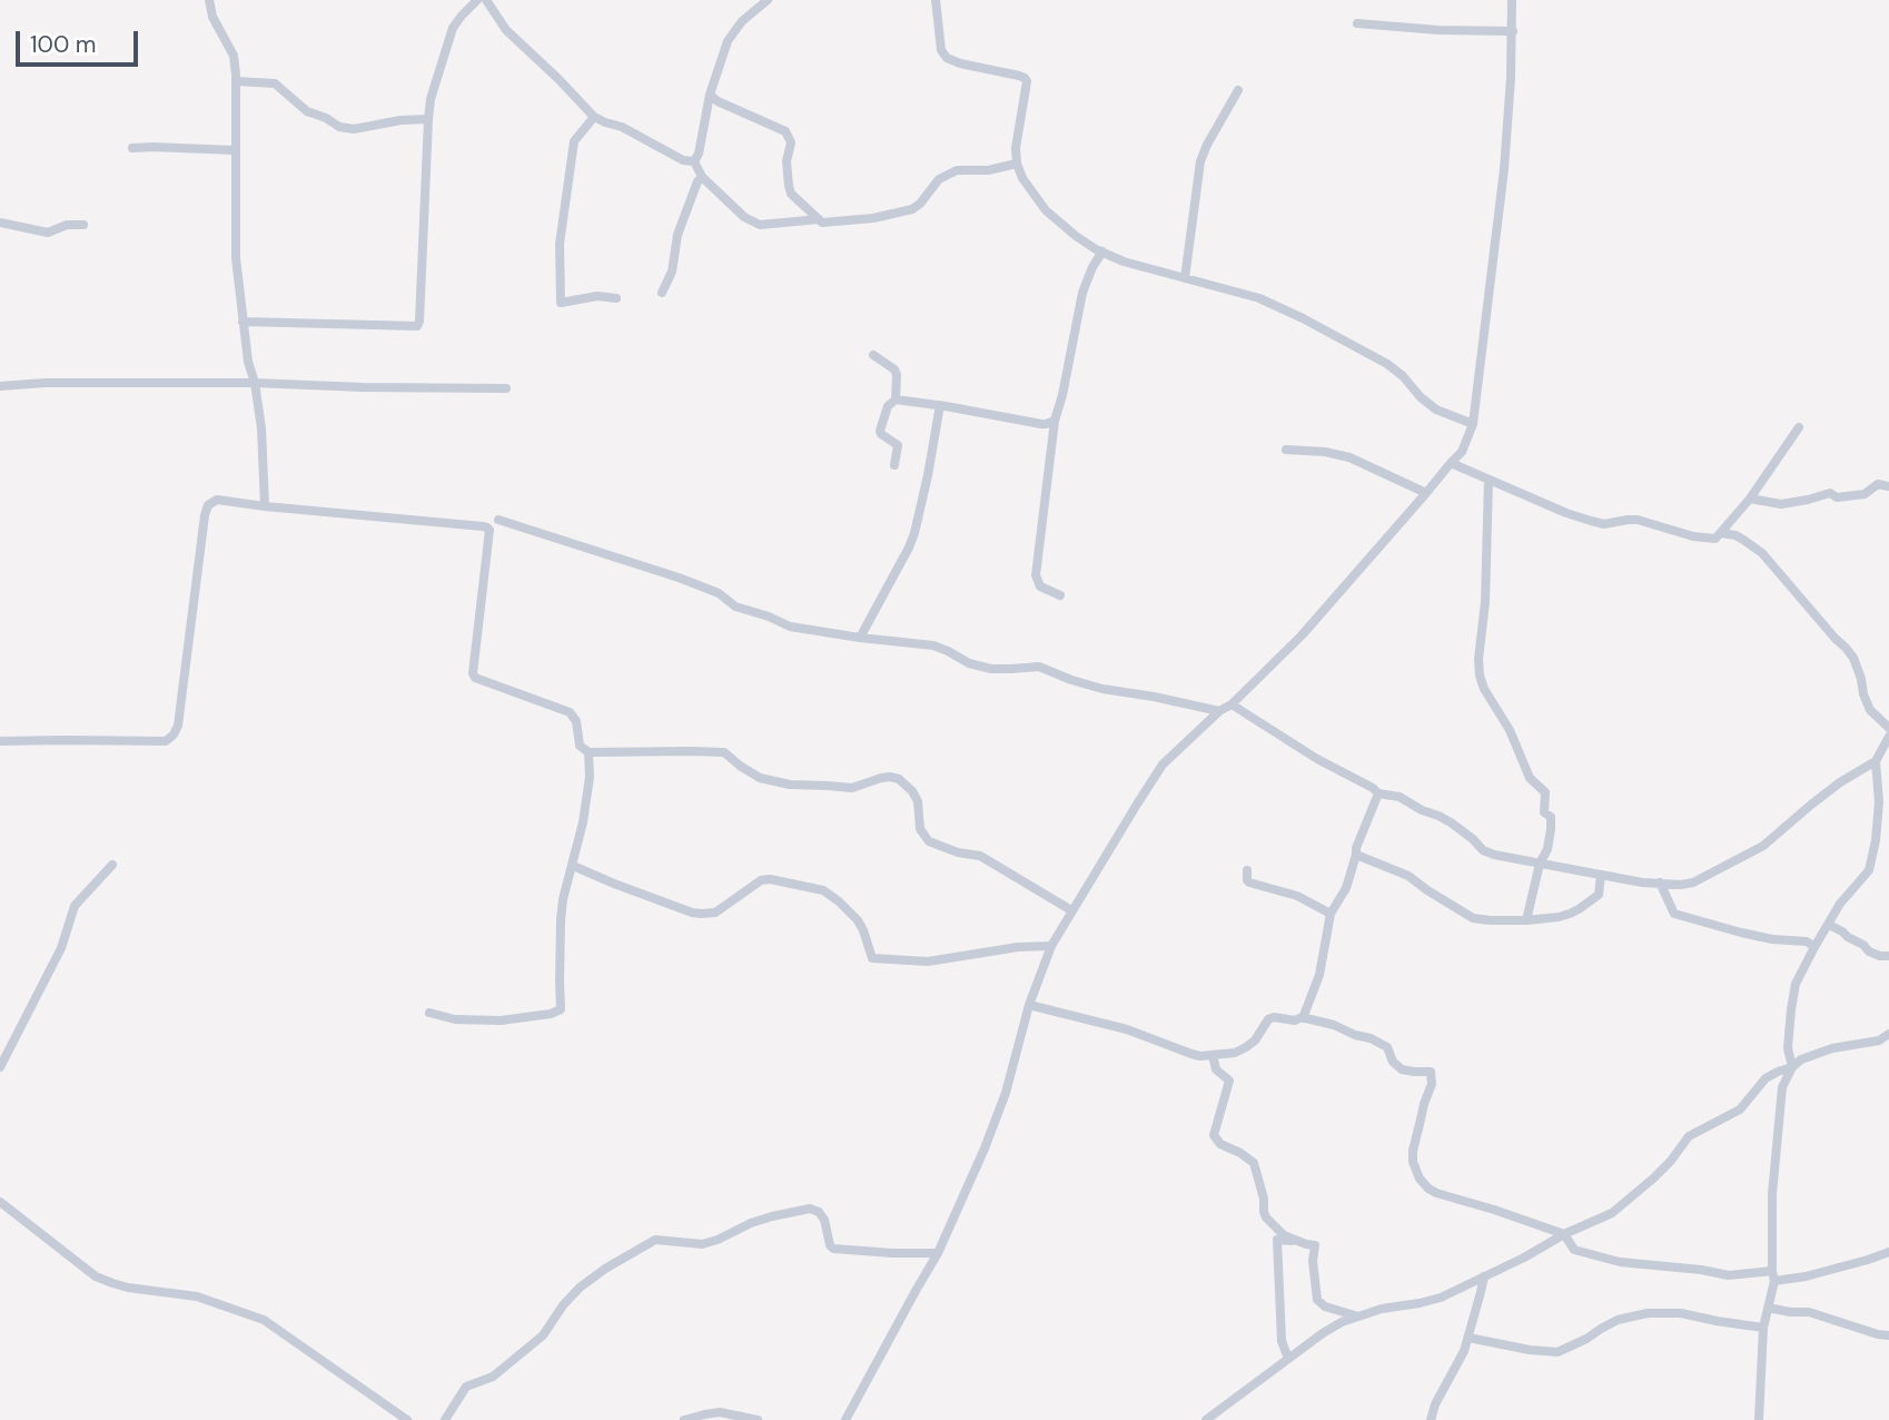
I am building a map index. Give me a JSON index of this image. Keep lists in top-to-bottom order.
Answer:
{
  "scale_bar": "100 m"
}
